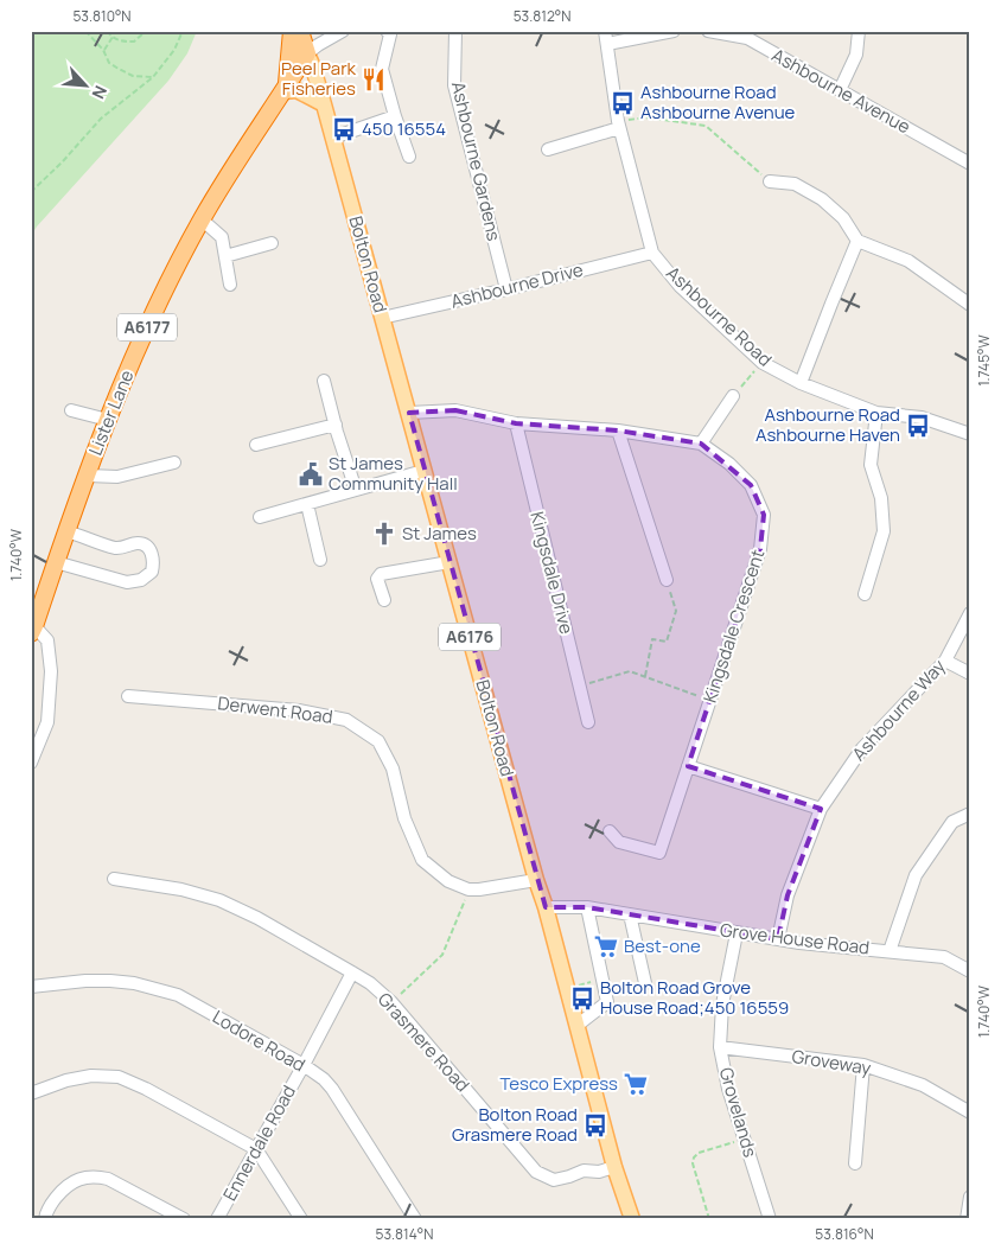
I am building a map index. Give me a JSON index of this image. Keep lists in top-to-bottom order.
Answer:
{
  "streets": {
    "highway": ["Bolton Road", "A6177", "Lister Lane"],
    "main road": ["A6176"],
    "street": [
      "Ashbourne Avenue",
      "Ashbourne Gardens",
      "Ashbourne Drive",
      "Ashbourne Road",
      "Kingsdale Drive",
      "Kingsdale Crescent",
      "Derwent Road",
      "Ashbourne Way",
      "Grove House Road",
      "Lodore Road",
      "Grasmere Road",
      "Groveway",
      "Grovelands",
      "Ennerdale Road"
    ]
  },
  "crossings": [
    ["Ashbourne Gardens", "Ashbourne Drive"],
    ["Bolton Road", "Ashbourne Drive"],
    ["Bolton Road", "Lister Lane"],
    ["Bolton Road", "Kingsdale Crescent"],
    ["Bolton Road", "Grove House Road"],
    ["Bolton Road", "Grasmere Road"],
    ["Ashbourne Drive", "Ashbourne Road"],
    ["Kingsdale Drive", "Kingsdale Crescent"],
    ["Ashbourne Way", "Grove House Road"],
    ["Grove House Road", "Grovelands"],
    ["Lodore Road", "Ennerdale Road"],
    ["Grasmere Road", "Ennerdale Road"],
    ["Groveway", "Grovelands"]
  ],
  "places": {
    "restaurant": ["Peel Park Fisheries"],
    "bus stop": [
      "Ashbourne Road Ashbourne Avenue",
      "450 16554",
      "Ashbourne Road Ashbourne Haven",
      "Bolton Road Grove House Road;450 16559",
      "Bolton Road Grasmere Road"
    ],
    "public building": ["St James Community Hall"],
    "church": ["St James"],
    "supermarket": ["Best-one", "Tesco Express"]
  },
  "north": "bottom right",
  "coordinates": [
    "53.810°N",
    "53.812°N",
    "1.745°W",
    "1.740°W",
    "53.814°N",
    "53.816°N"
  ]
}
